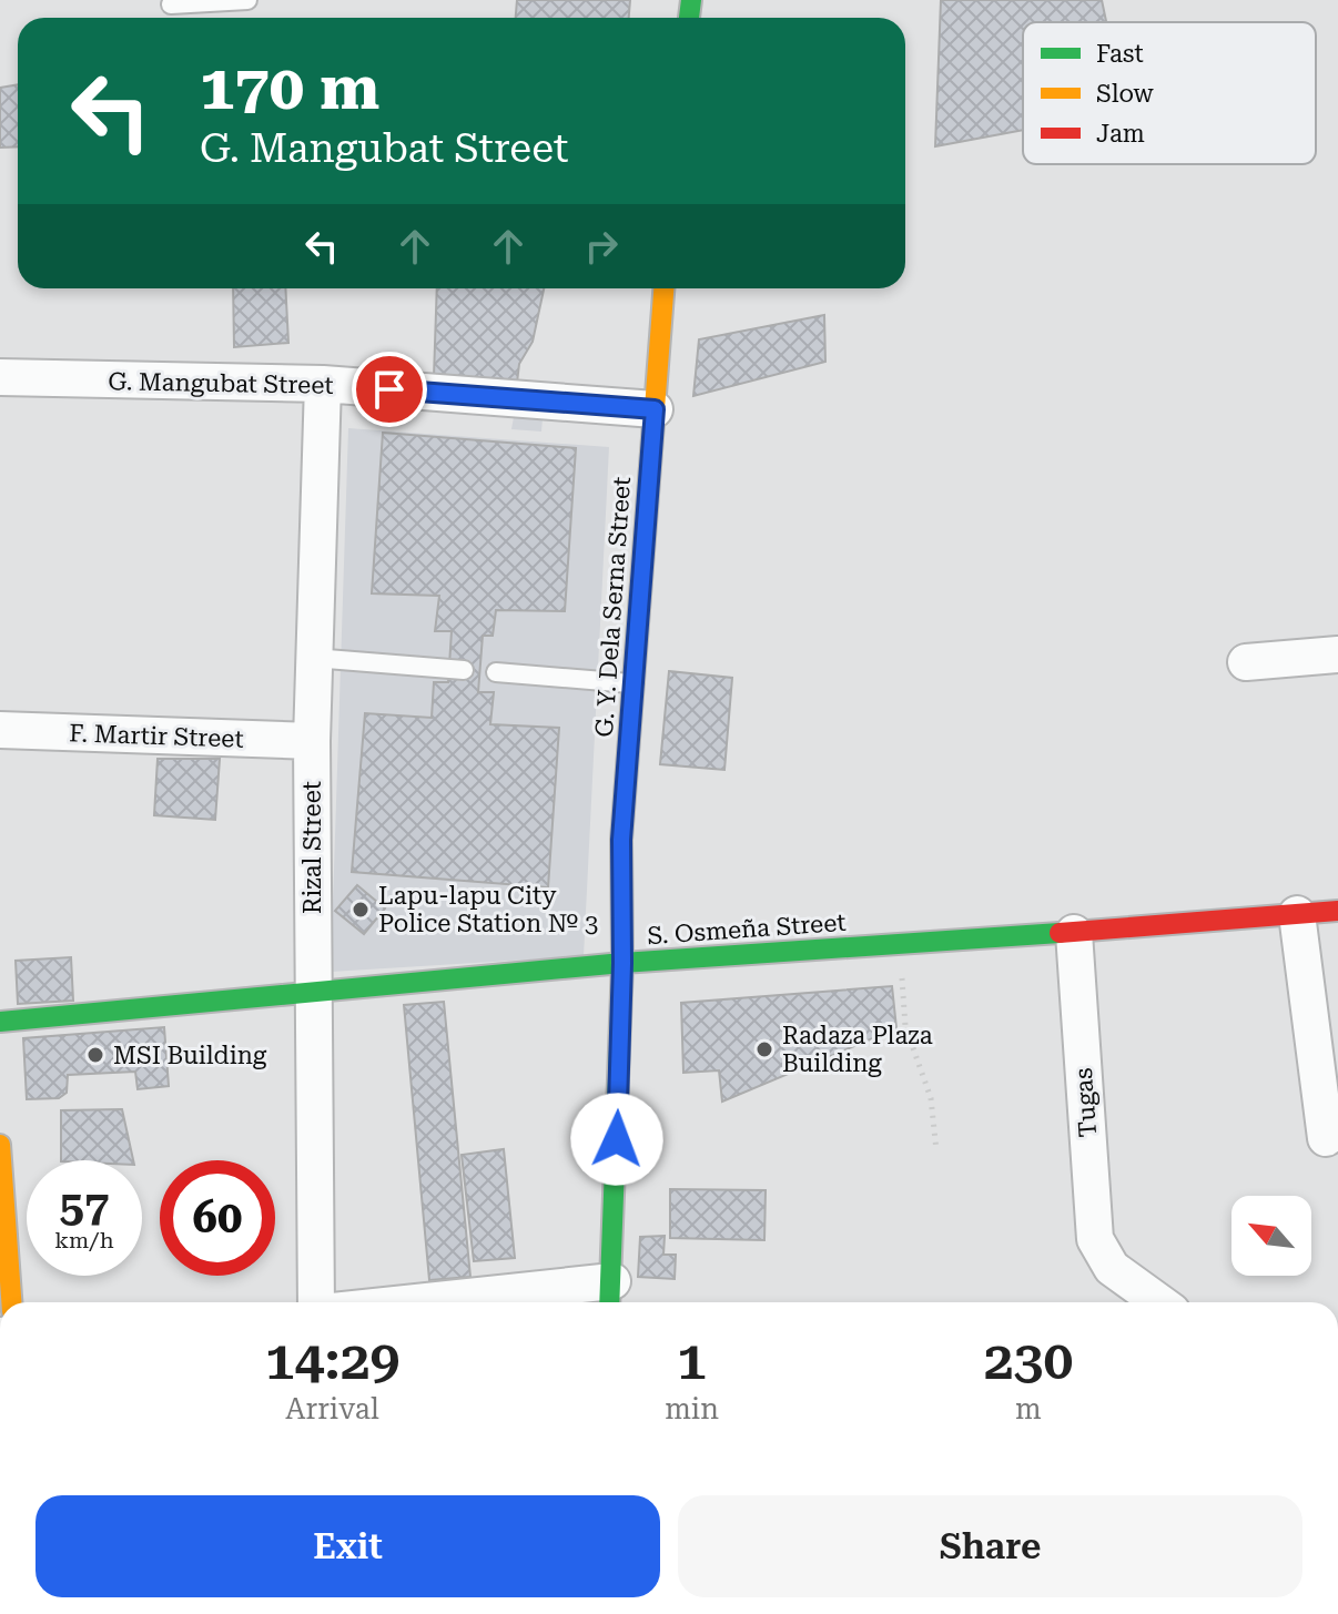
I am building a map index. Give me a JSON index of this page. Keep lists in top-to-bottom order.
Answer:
{
  "streets": {
    "street": [
      "G. Mangubat Street",
      "G. Y. Dela Serna Street",
      "F. Martir Street",
      "Rizal Street",
      "S. Osmeña Street",
      "Tugas"
    ]
  },
  "crossings": [
    ["G. Mangubat Street", "G. Y. Dela Serna Street"],
    ["G. Mangubat Street", "Rizal Street"],
    ["G. Y. Dela Serna Street", "S. Osmeña Street"],
    ["F. Martir Street", "Rizal Street"],
    ["Rizal Street", "S. Osmeña Street"],
    ["S. Osmeña Street", "Tugas"]
  ],
  "places": ["Lapu-lapu City Police Station № 3", "Radaza Plaza Building", "MSI Building"],
  "legend": ["Fast", "Slow", "Jam"],
  "north": "top left",
  "page": {
    "turn": ["170 m", "G. Mangubat Street"],
    "speed": "57 km/h",
    "limit": "60",
    "eta": [
      "14:29",
      "Arrival",
      "1",
      "min",
      "230",
      "m"
    ],
    "buttons": ["Exit", "Share"]
  }
}
